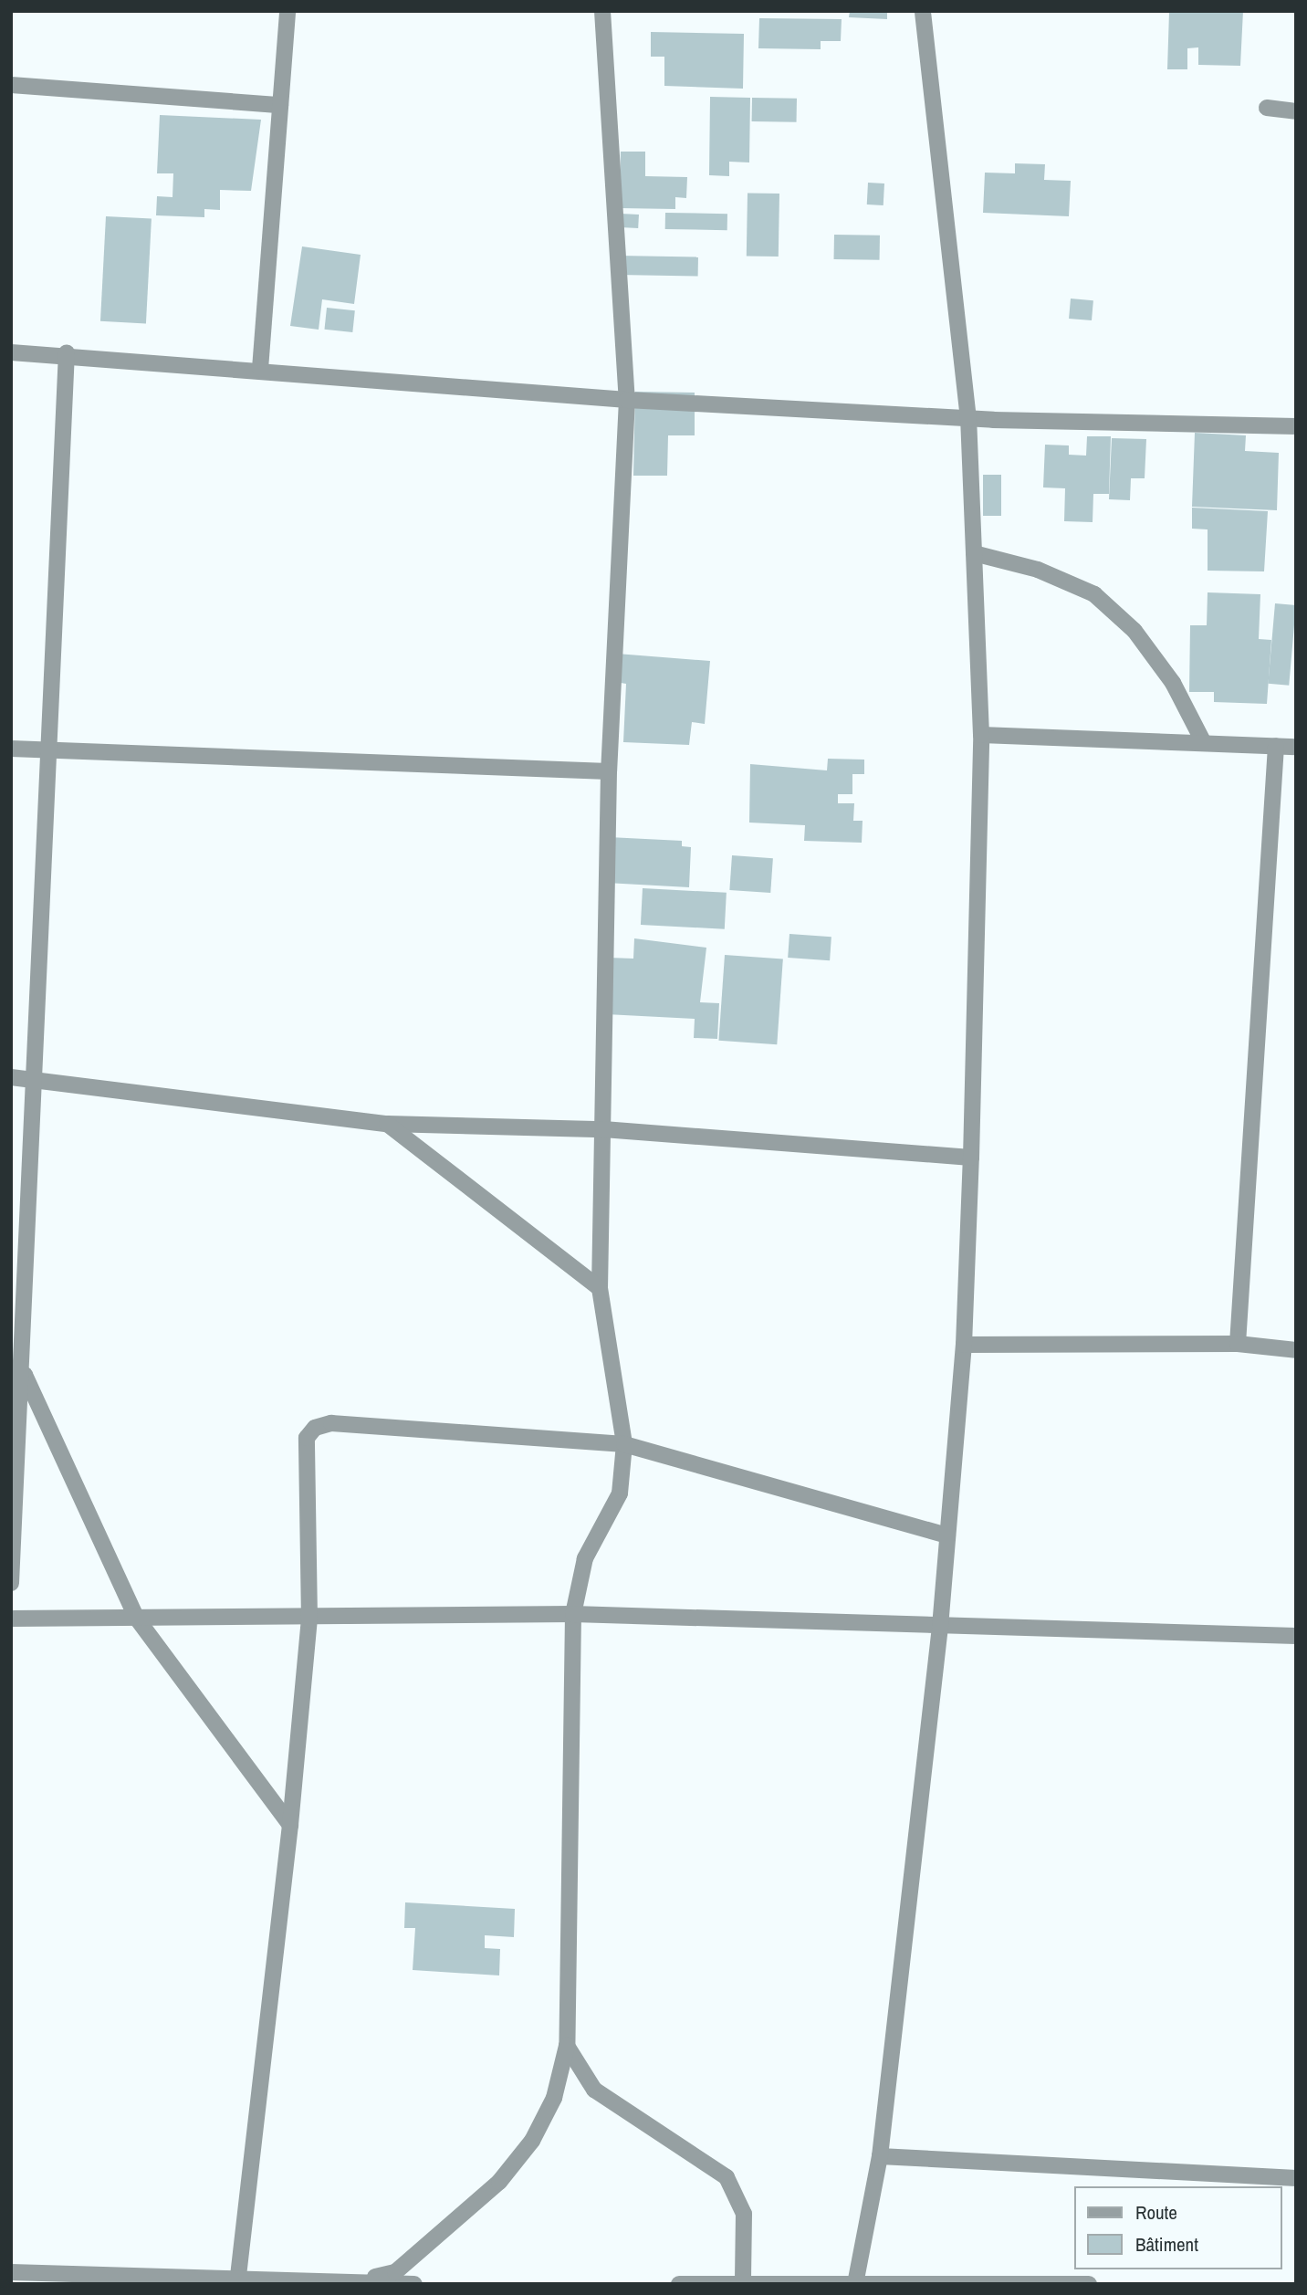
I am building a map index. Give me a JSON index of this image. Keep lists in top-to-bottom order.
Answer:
{
  "legend": ["Route", "Bâtiment"]
}
